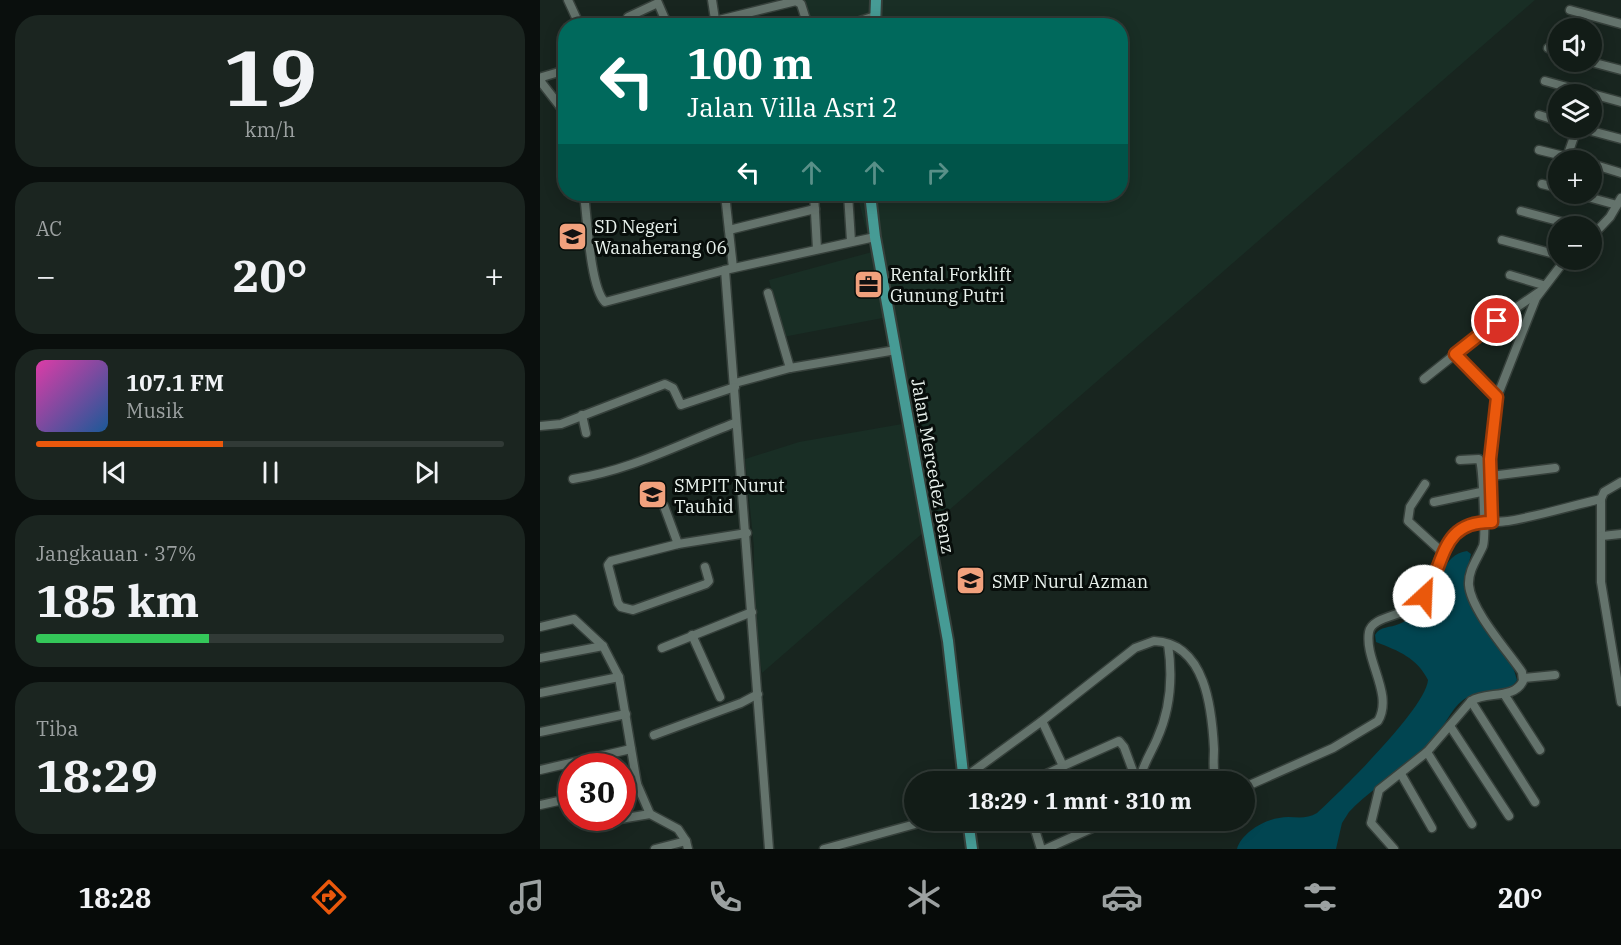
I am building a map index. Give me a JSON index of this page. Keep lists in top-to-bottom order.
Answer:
{
  "streets": {
    "main road": ["Jalan Mercedez Benz"]
  },
  "places": {
    "school or university": ["SD Negeri Wanaherang 06", "SMPIT Nurut Tauhid", "SMP Nurul Azman"],
    "office": ["Rental Forklift Gunung Putri"]
  },
  "page": {
    "tile": [
      ["19", "km/h"],
      "AC",
      ["Jangkauan · 37%", "185 km"],
      ["Tiba", "18:29"]
    ],
    "map_buttons": ["+", "−"],
    "turn": ["100 m", "Jalan Villa Asri 2"],
    "heat": ["−", "20°", "+"],
    "song": ["107.1 FM", "Musik"],
    "limit": "30",
    "trip": "18:29 · 1 mnt · 310 m",
    "tabs": ["18:28", "20°"]
  }
}
